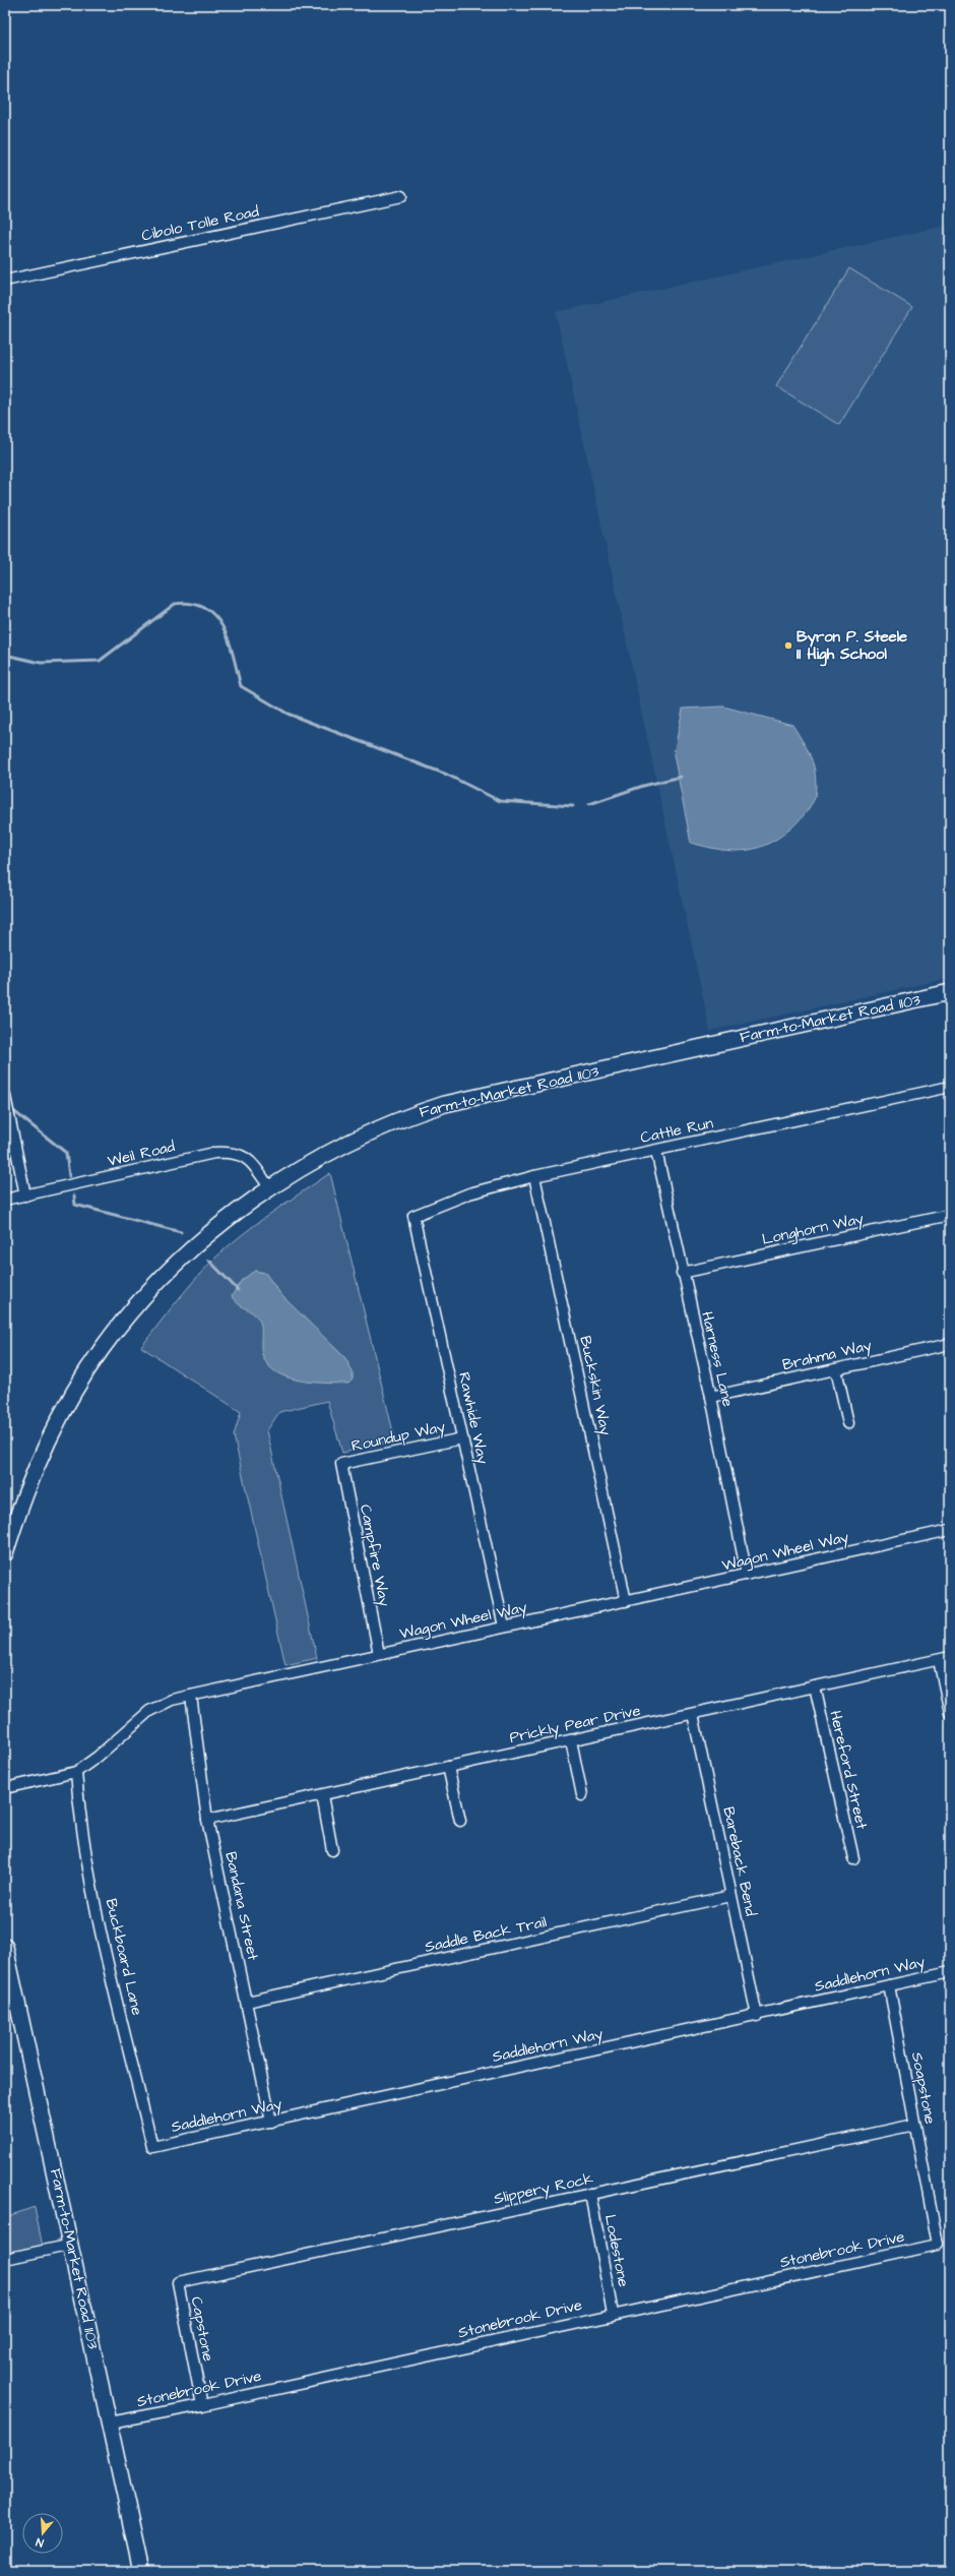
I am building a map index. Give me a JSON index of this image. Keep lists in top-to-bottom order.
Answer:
{
  "streets": {
    "main road": ["Farm-to-Market Road 1103"],
    "street": [
      "Cibolo Tolle Road",
      "Cattle Run",
      "Weil Road",
      "Longhorn Way",
      "Brahma Way",
      "Harness Lane",
      "Buckskin Way",
      "Rawhide Way",
      "Roundup Way",
      "Wagon Wheel Way",
      "Campfire Way",
      "Prickly Pear Drive",
      "Hereford Street",
      "Bareback Bend",
      "Bandana Street",
      "Saddle Back Trail",
      "Buckboard Lane",
      "Saddlehorn Way",
      "Soapstone",
      "Slippery Rock",
      "Stonebrook Drive",
      "Lodestone",
      "Capstone"
    ]
  },
  "crossings": [
    ["Farm-to-Market Road 1103", "Weil Road"],
    ["Farm-to-Market Road 1103", "Stonebrook Drive"],
    ["Cattle Run", "Harness Lane"],
    ["Cattle Run", "Buckskin Way"],
    ["Cattle Run", "Rawhide Way"],
    ["Longhorn Way", "Harness Lane"],
    ["Brahma Way", "Harness Lane"],
    ["Harness Lane", "Wagon Wheel Way"],
    ["Buckskin Way", "Wagon Wheel Way"],
    ["Rawhide Way", "Roundup Way"],
    ["Rawhide Way", "Wagon Wheel Way"],
    ["Roundup Way", "Campfire Way"],
    ["Wagon Wheel Way", "Campfire Way"],
    ["Wagon Wheel Way", "Bandana Street"],
    ["Wagon Wheel Way", "Buckboard Lane"],
    ["Prickly Pear Drive", "Hereford Street"],
    ["Prickly Pear Drive", "Bareback Bend"],
    ["Prickly Pear Drive", "Bandana Street"],
    ["Bareback Bend", "Saddle Back Trail"],
    ["Bareback Bend", "Saddlehorn Way"],
    ["Bandana Street", "Saddle Back Trail"],
    ["Bandana Street", "Saddlehorn Way"],
    ["Buckboard Lane", "Saddlehorn Way"],
    ["Saddlehorn Way", "Soapstone"],
    ["Soapstone", "Slippery Rock"],
    ["Soapstone", "Stonebrook Drive"],
    ["Slippery Rock", "Lodestone"],
    ["Slippery Rock", "Capstone"],
    ["Stonebrook Drive", "Lodestone"],
    ["Stonebrook Drive", "Capstone"]
  ],
  "places": ["Byron P. Steele II High School"],
  "north": "bottom"
}
